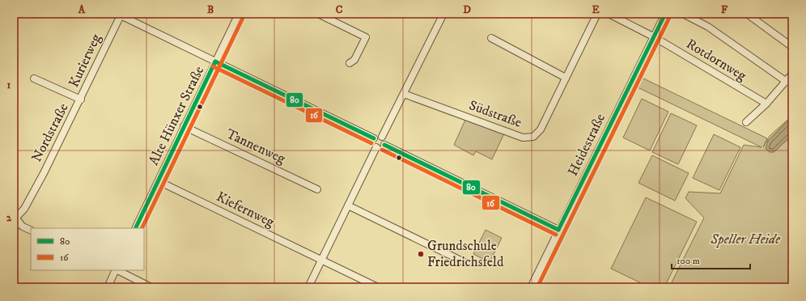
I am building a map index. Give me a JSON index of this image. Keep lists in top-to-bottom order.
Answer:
{
  "streets": {
    "street": [
      "Rotdornweg",
      "Kurierweg",
      "Südstraße",
      "Alte Hünxer Straße",
      "Nordstraße",
      "Heidestraße",
      "Tannenweg",
      "Kiefernweg"
    ]
  },
  "crossings": [
    ["Rotdornweg", "Heidestraße"],
    ["Kurierweg", "Alte Hünxer Straße"],
    ["Kurierweg", "Nordstraße"],
    ["Alte Hünxer Straße", "Tannenweg"],
    ["Alte Hünxer Straße", "Kiefernweg"]
  ],
  "parks": ["Speller Heide"],
  "places": ["Grundschule Friedrichsfeld"],
  "lines": ["transit line 80", "transit line 16"],
  "legend": ["80", "16"],
  "scale_bar": "100 m",
  "grid": {
    "columns": [
      "A",
      "B",
      "C",
      "D",
      "E",
      "F"
    ],
    "rows": ["1", "2"]
  }
}
